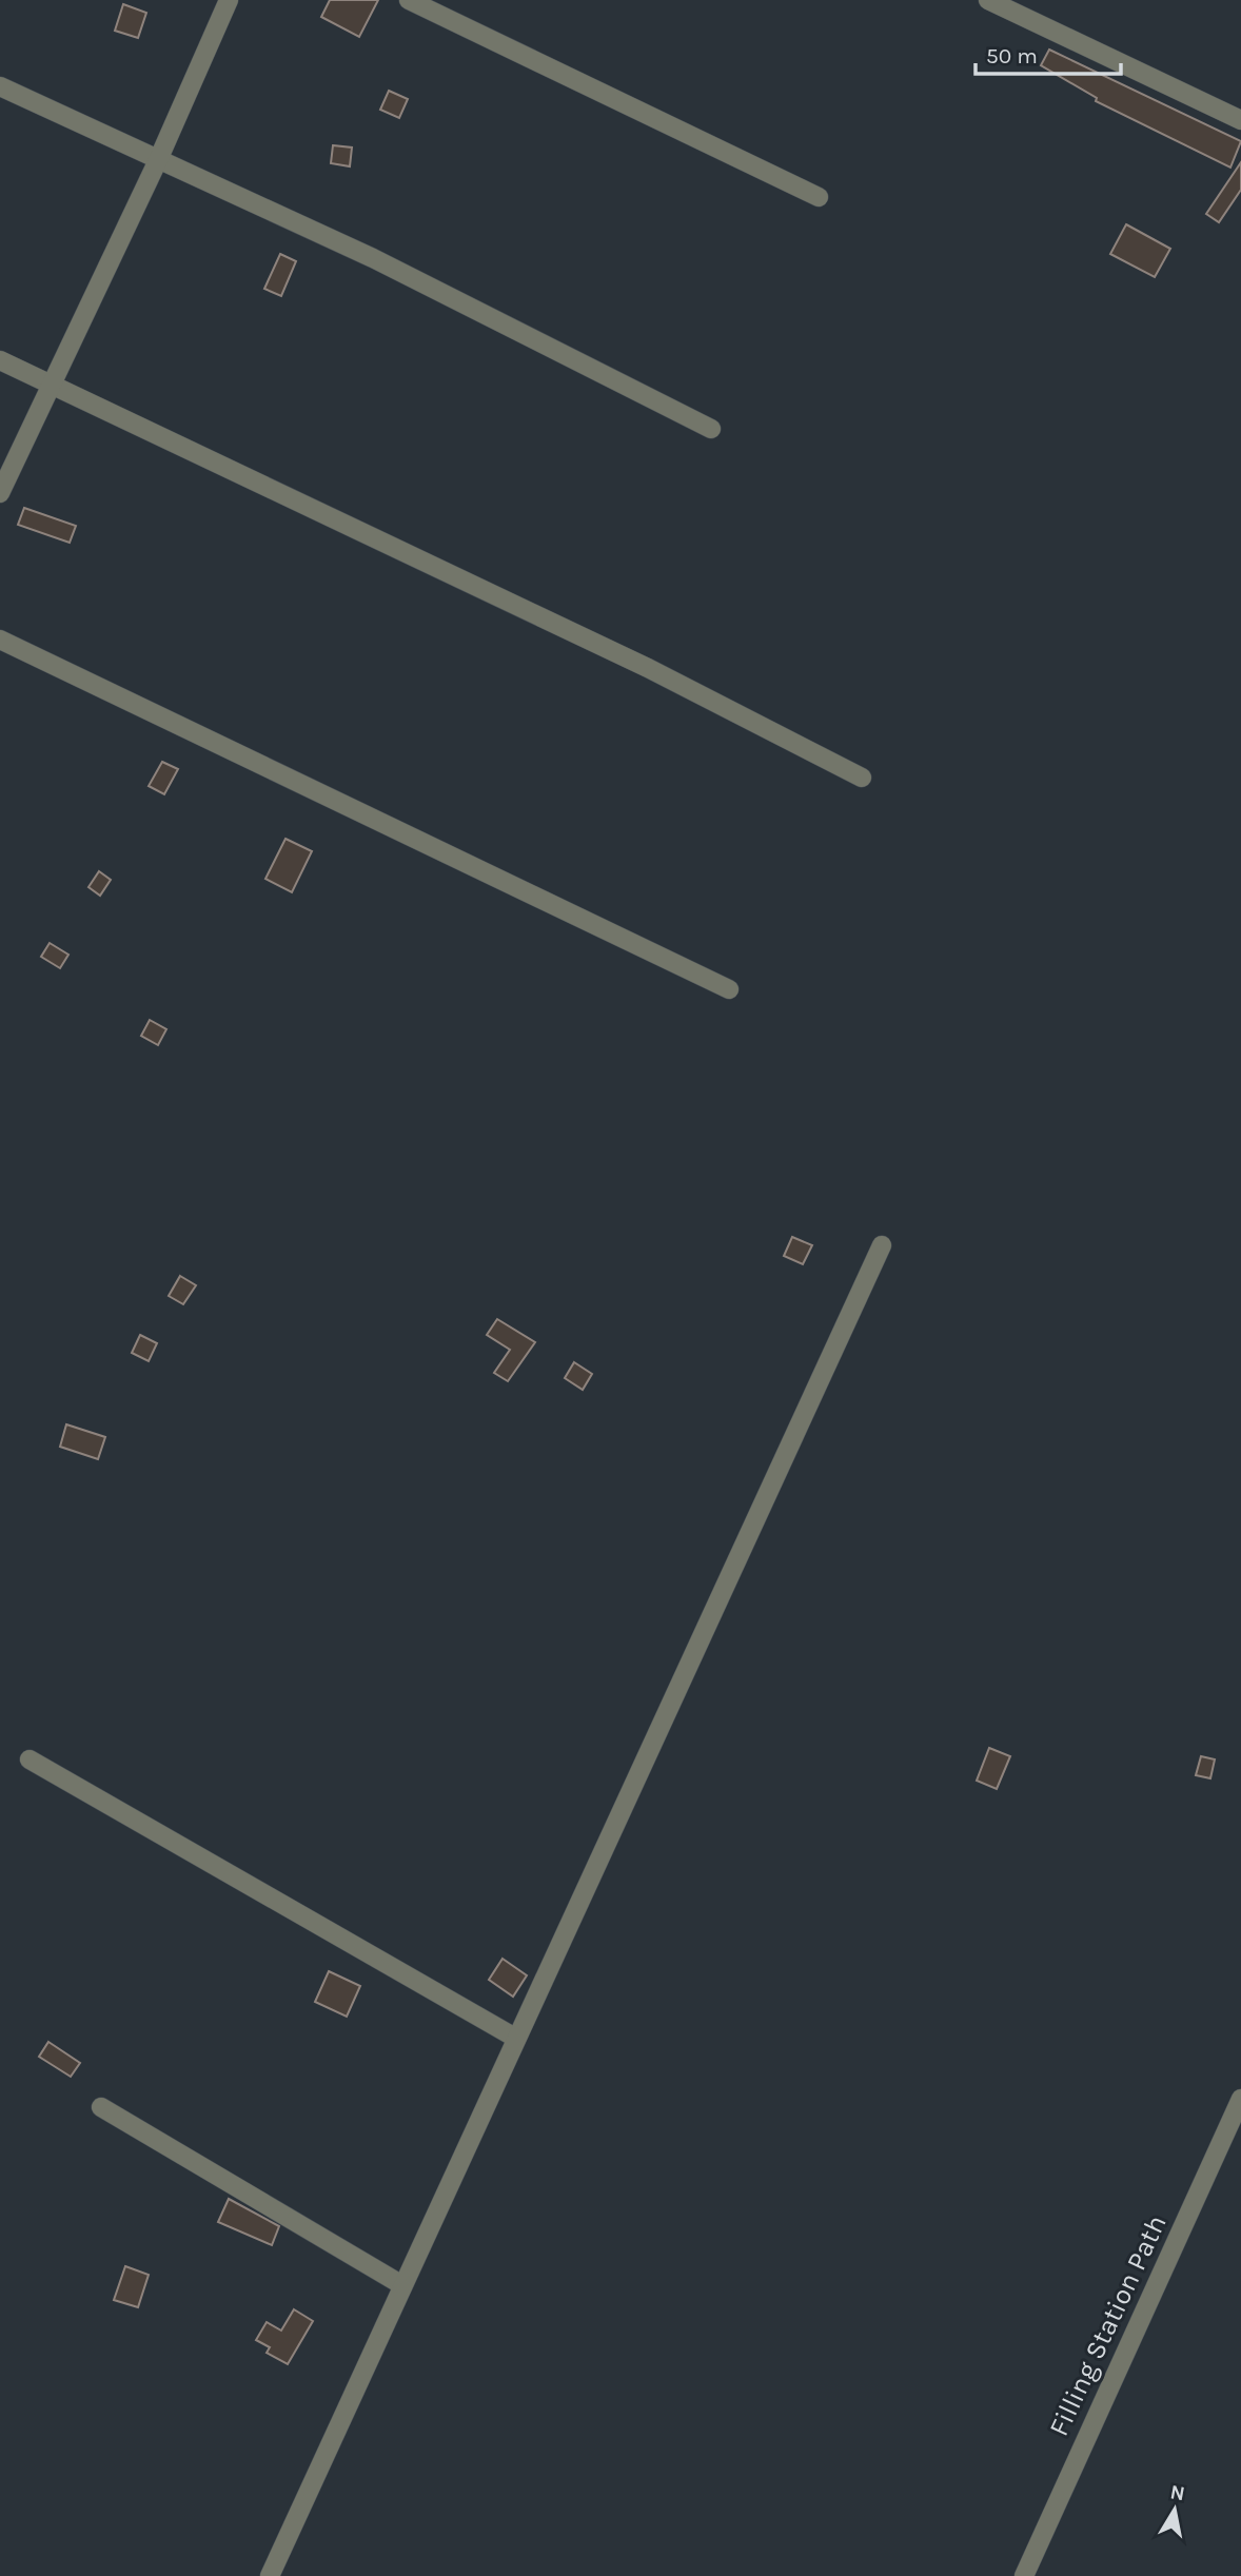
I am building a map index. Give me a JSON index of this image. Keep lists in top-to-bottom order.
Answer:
{
  "streets": {
    "street": ["Filling Station Path"]
  },
  "scale_bar": "50 m",
  "north": "top"
}
